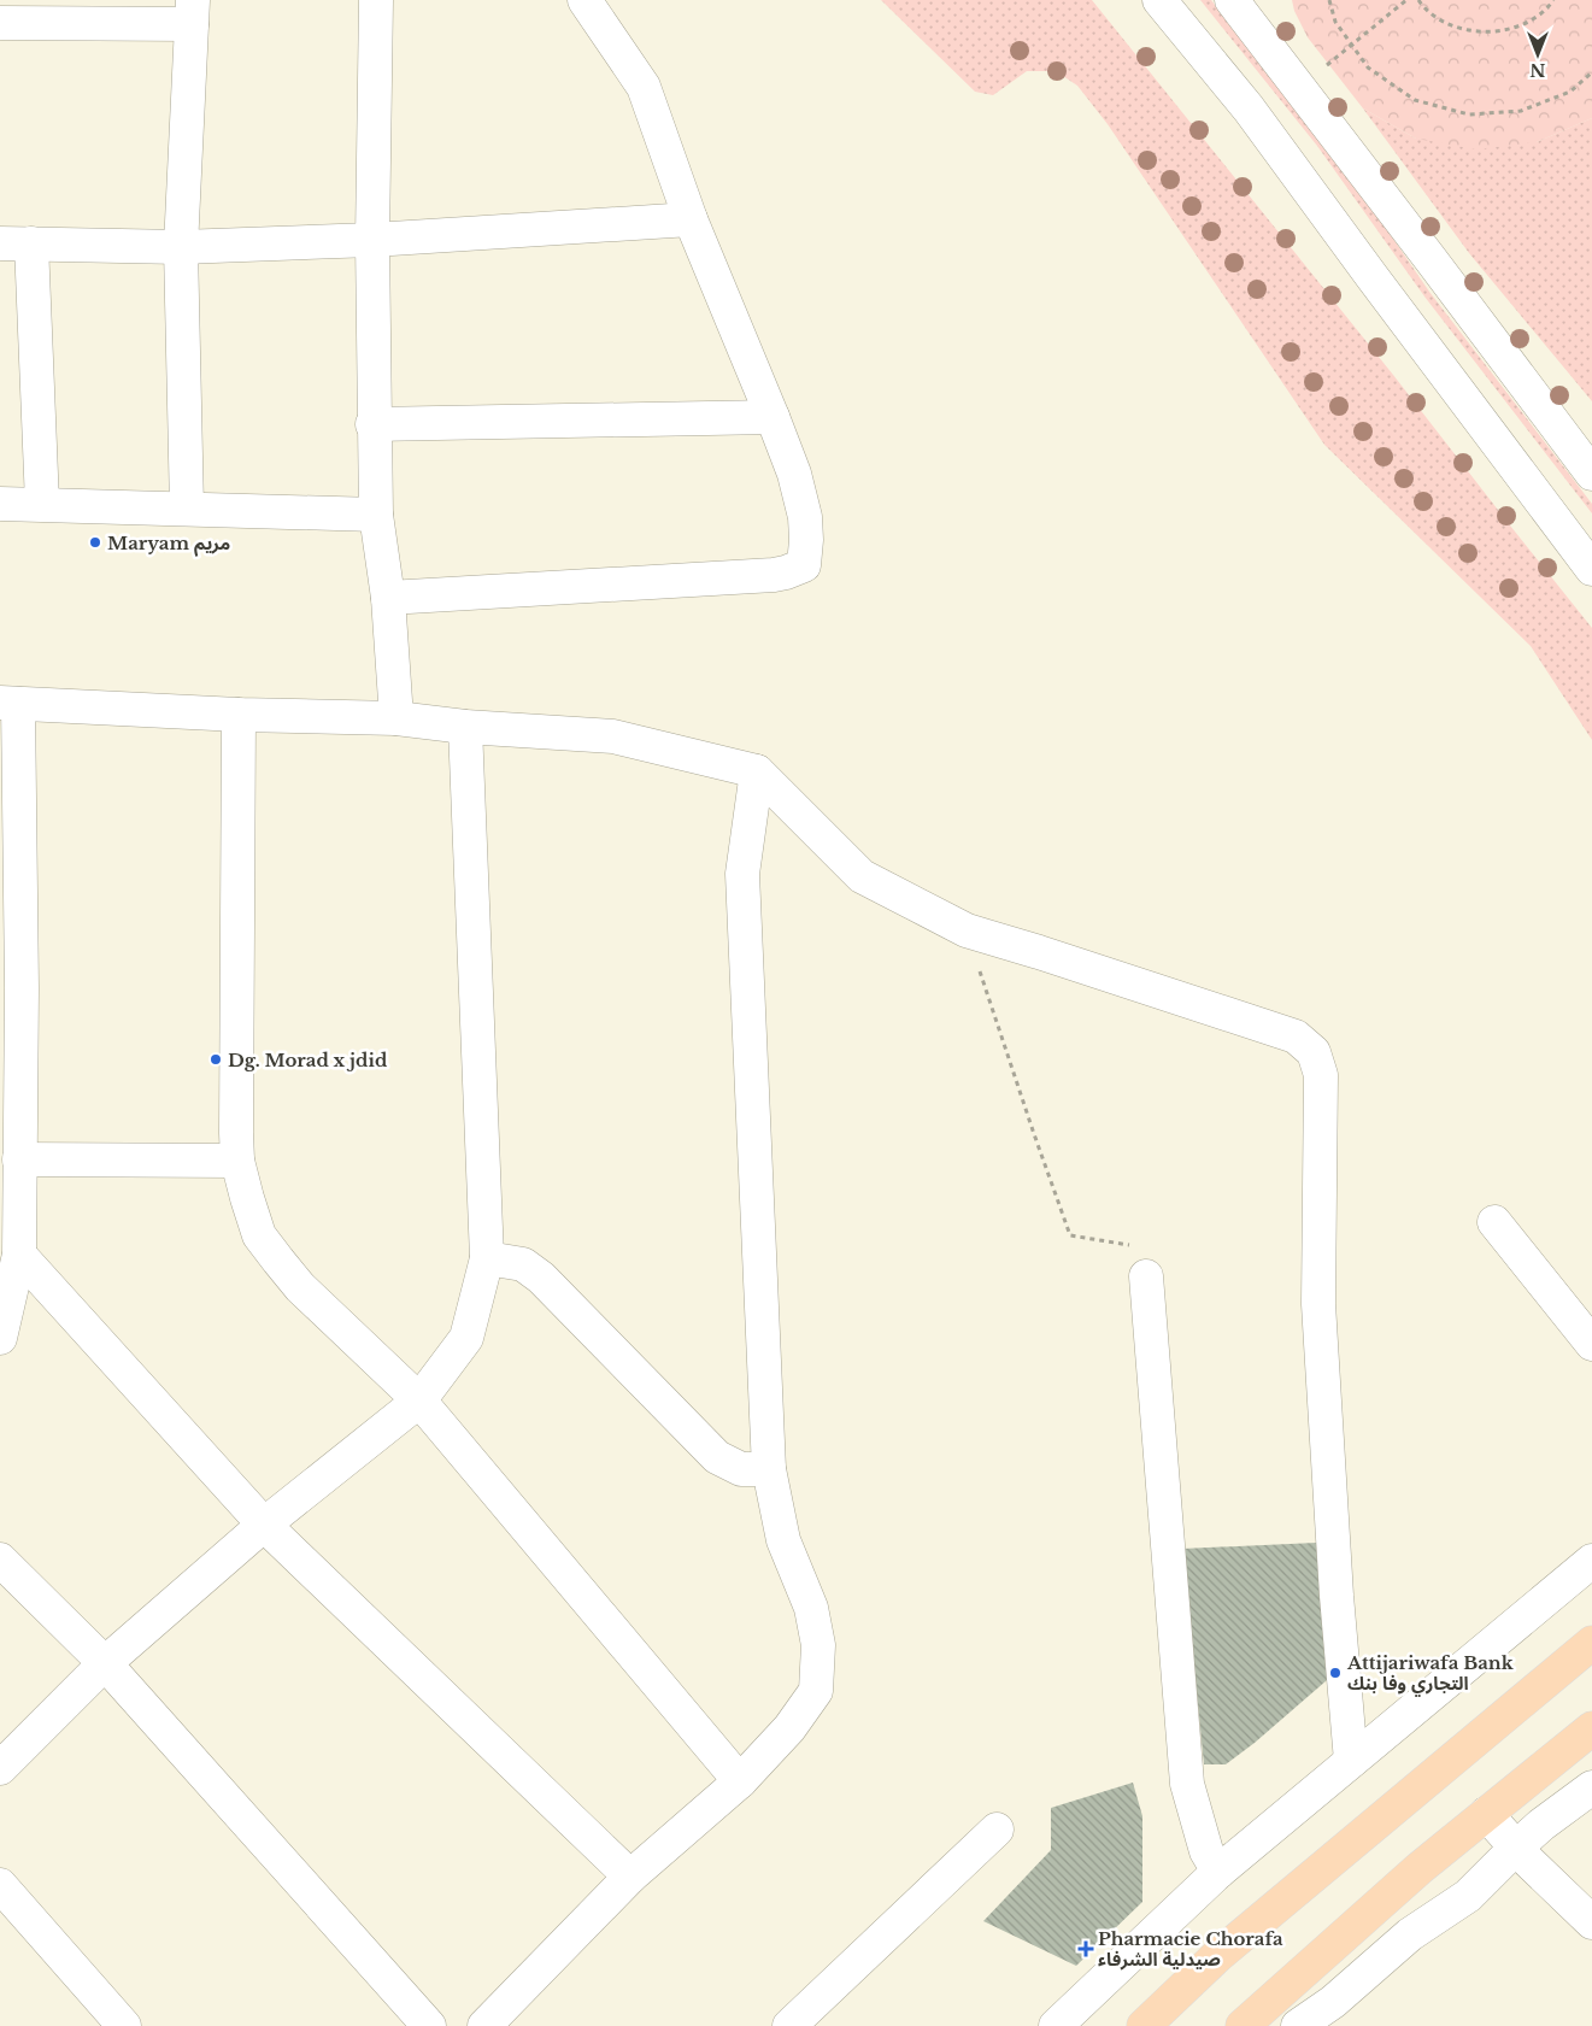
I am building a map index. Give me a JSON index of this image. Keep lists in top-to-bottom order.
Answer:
{
  "places": {
    "other": ["Maryam مريم", "Dg. Morad x jdid", "Attijariwafa Bank التجاري وفا بنك"],
    "health": ["Pharmacie Chorafa صيدلية الشرفاء"]
  },
  "north": "bottom"
}
